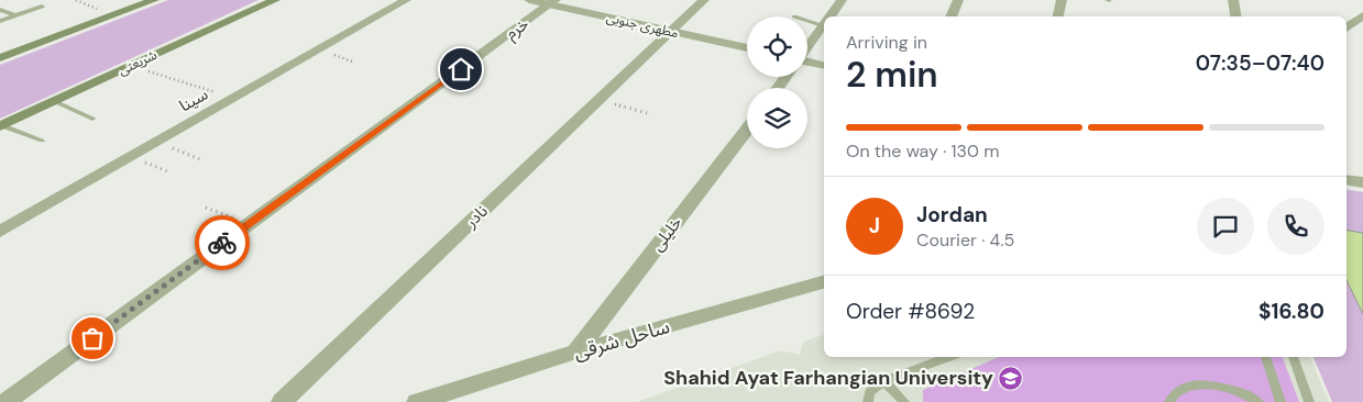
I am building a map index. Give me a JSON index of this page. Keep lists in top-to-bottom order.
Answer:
{
  "streets": {
    "main road": ["شریعتی"],
    "street": [
      "مطهری جنوبی",
      "خرم",
      "سینا",
      "نادر",
      "خلیلی",
      "ساحل شرقی"
    ]
  },
  "crossings": [
    ["مطهری جنوبی", "خرم"],
    ["مطهری جنوبی", "نادر"],
    ["خلیلی", "ساحل شرقی"]
  ],
  "places": {
    "school or university": ["Shahid Ayat Farhangian University"]
  },
  "page": {
    "heading": ["2 min", "Arriving in", "07:35–07:40"],
    "panel": [
      "Jordan",
      "Courier · 4.5",
      "Order #8692",
      "$16.80"
    ],
    "bar": "On the way · 130 m",
    "round": "J"
  }
}
